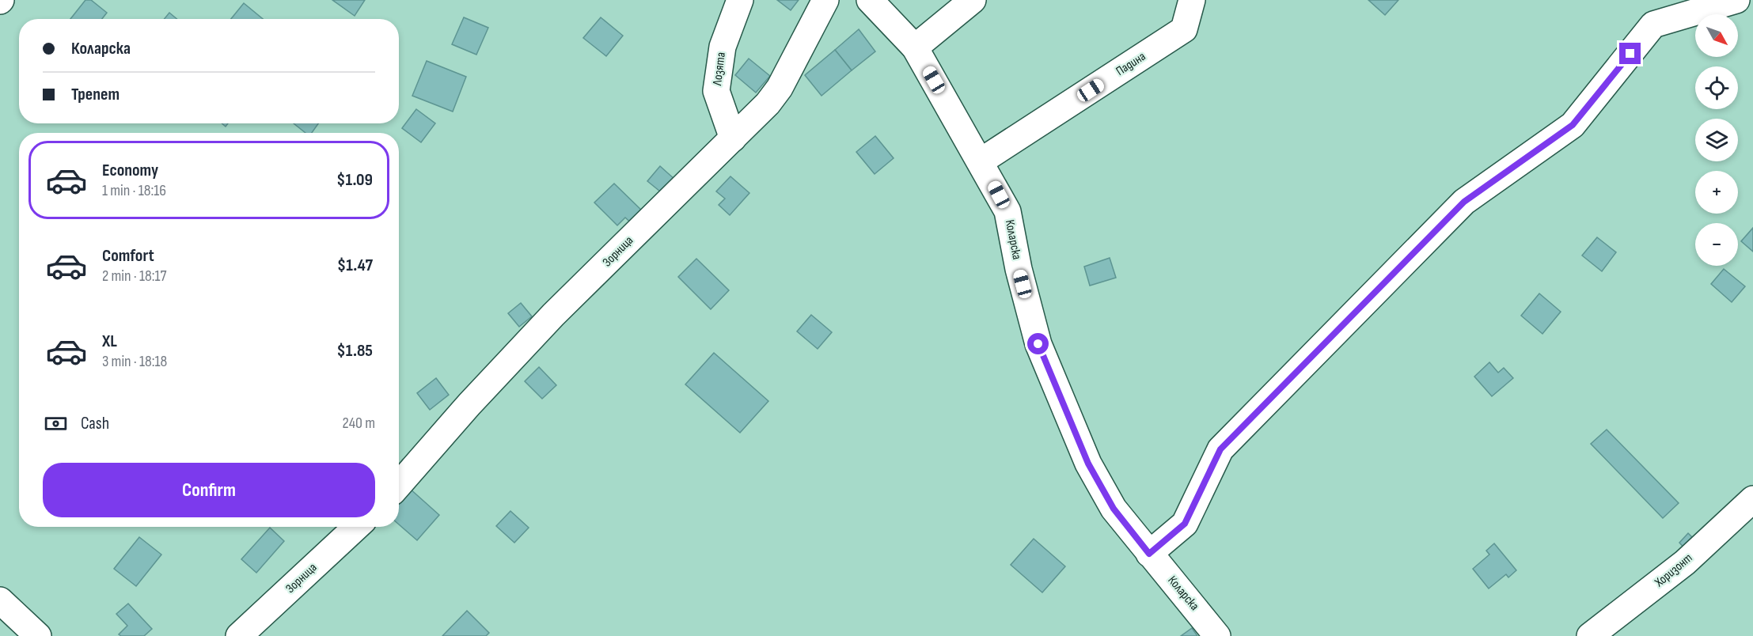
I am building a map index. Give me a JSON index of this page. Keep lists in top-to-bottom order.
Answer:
{
  "streets": {
    "street": [
      "Падина",
      "Лозята",
      "Коларска",
      "Зорница",
      "Хоризонт"
    ]
  },
  "crossings": [
    ["Падина", "Коларска"],
    ["Лозята", "Зорница"]
  ],
  "north": "bottom right",
  "page": {
    "map_buttons": ["+", "−"],
    "banner": ["Коларска", "Трепет"],
    "list": [
      {
        "name": "Economy",
        "note": "1 min · 18:16",
        "value": "$1.09"
      },
      {
        "name": "Comfort",
        "note": "2 min · 18:17",
        "value": "$1.47"
      },
      {
        "name": "XL",
        "note": "3 min · 18:18",
        "value": "$1.85"
      }
    ],
    "pay": ["Cash", "240 m"],
    "buttons": "Confirm"
  }
}
